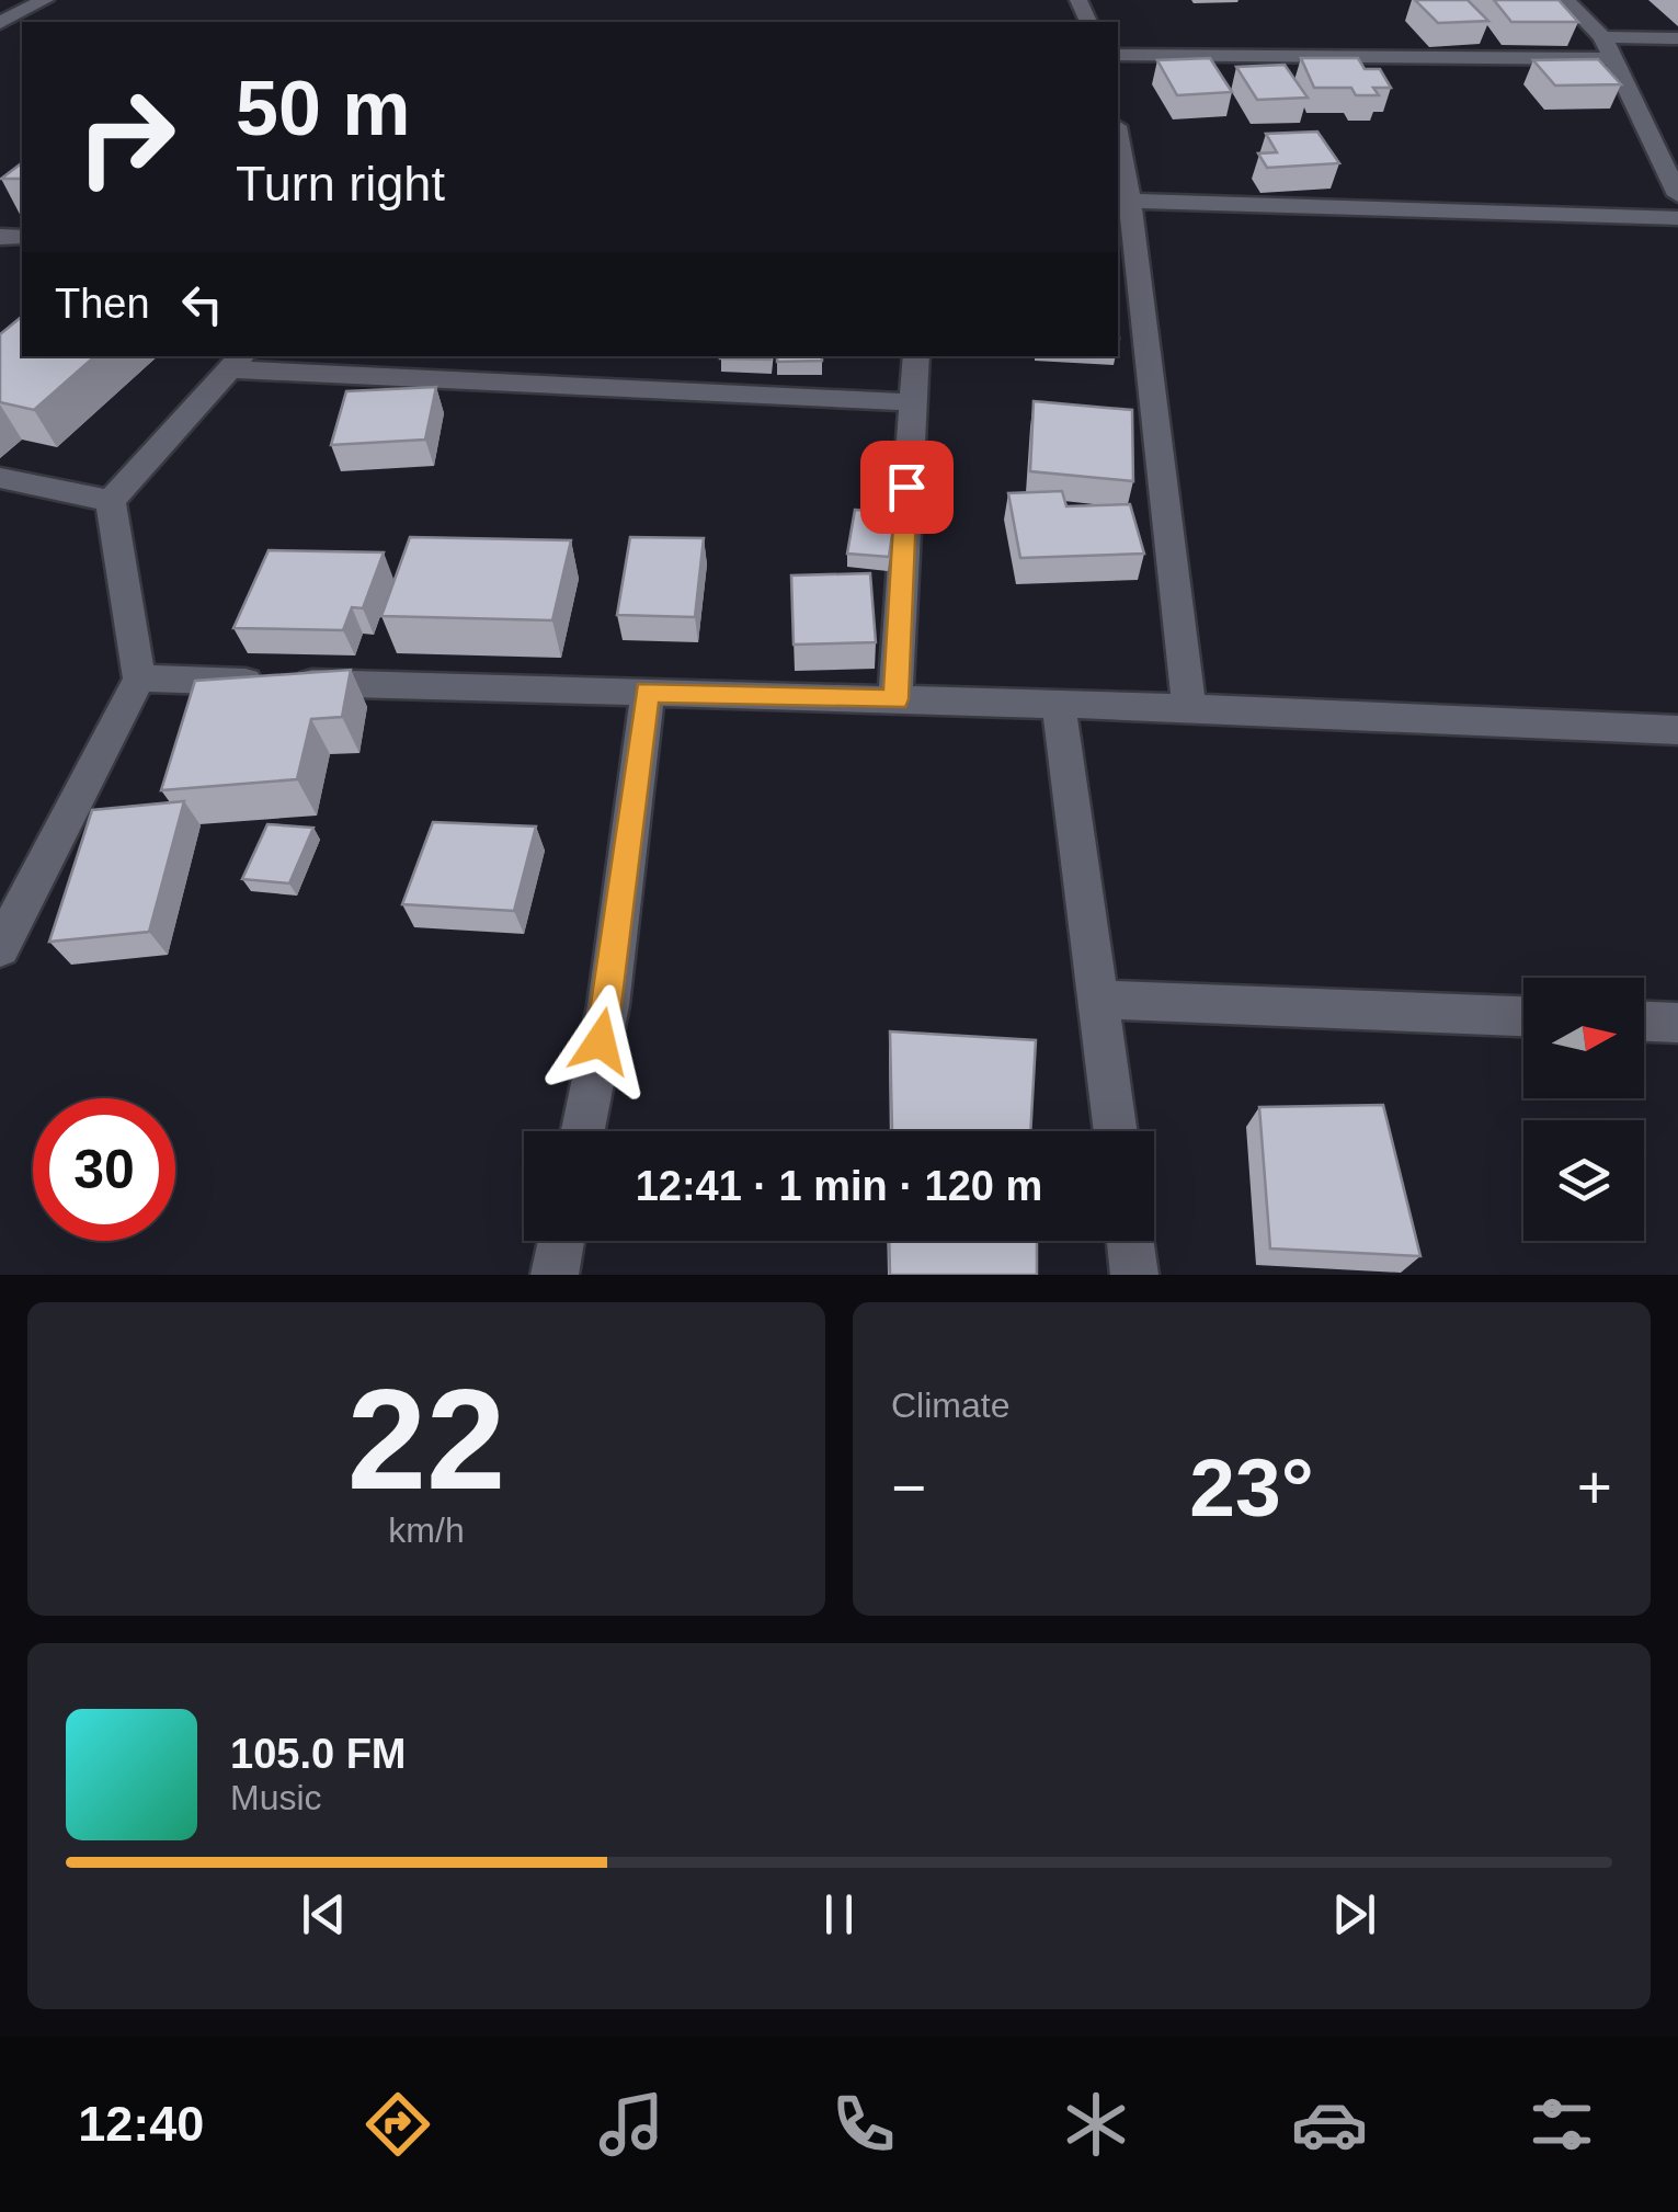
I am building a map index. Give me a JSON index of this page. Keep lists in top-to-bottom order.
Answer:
{
  "north": "right",
  "page": {
    "turn": ["50 m", "Turn right"],
    "then": "Then",
    "limit": "30",
    "trip": "12:41 · 1 min · 120 m",
    "tile": [
      ["22", "km/h"],
      "Climate"
    ],
    "heat": ["−", "23°", "+"],
    "song": ["105.0 FM", "Music"],
    "tabs": "12:40"
  }
}
